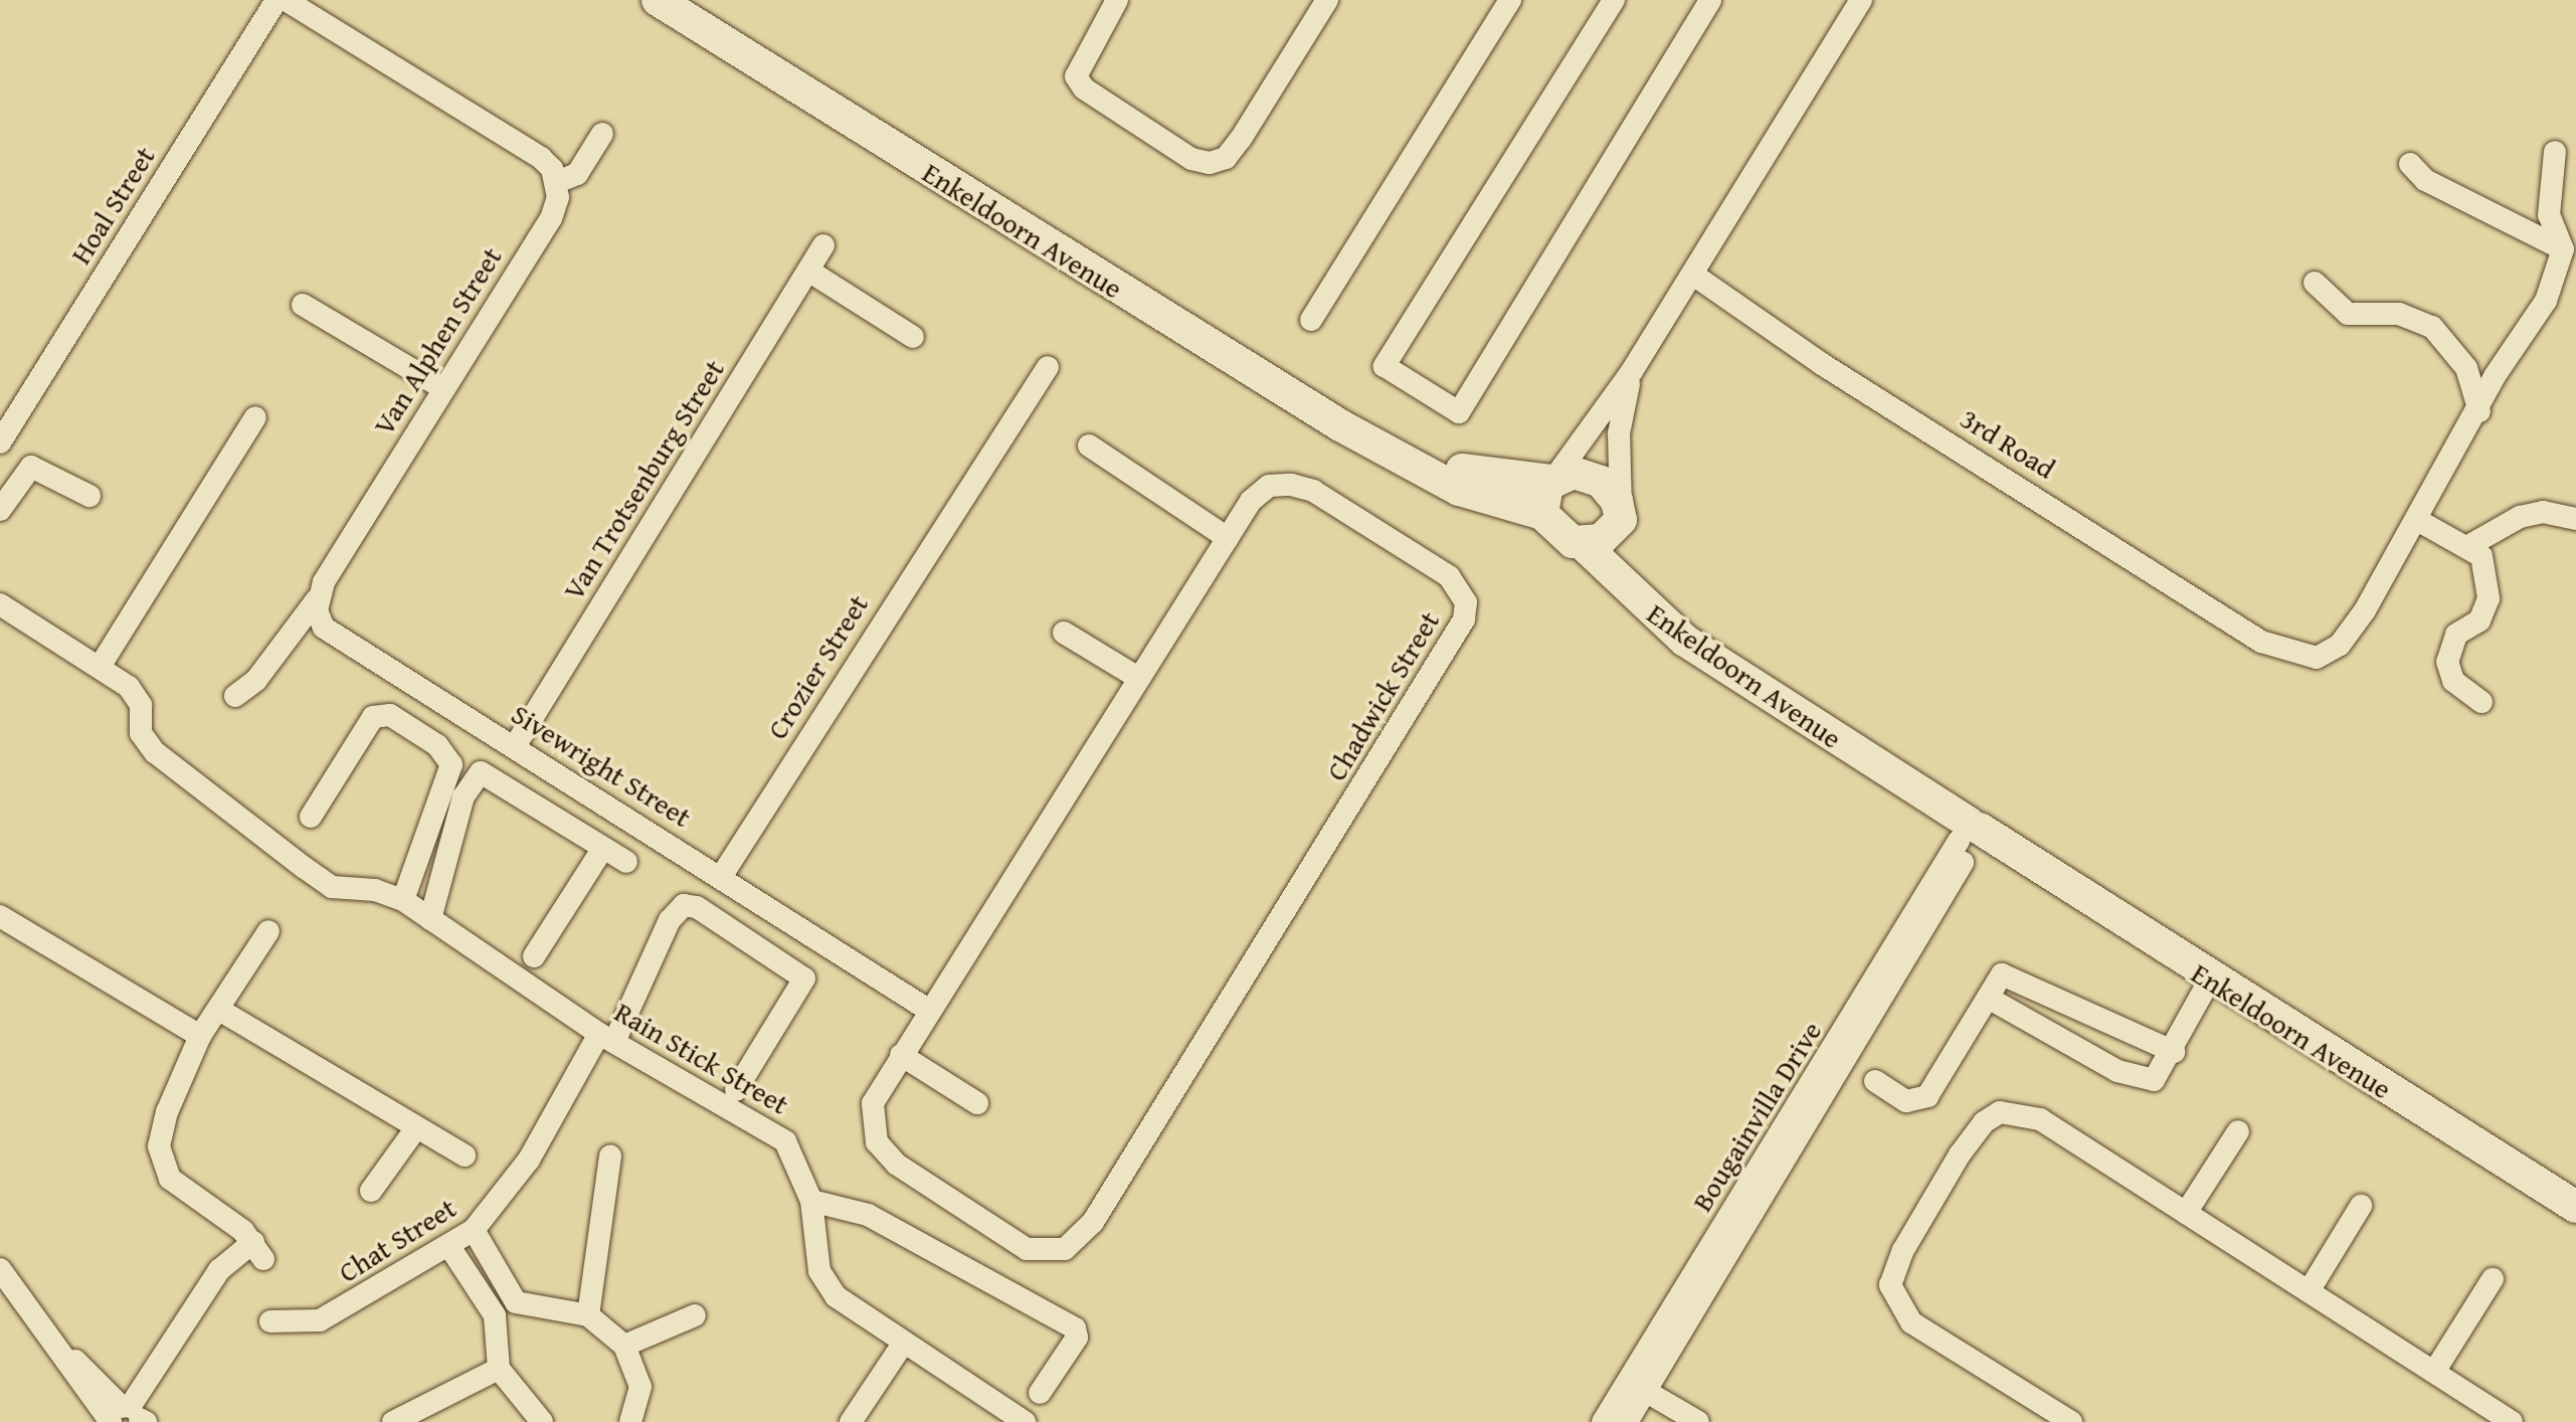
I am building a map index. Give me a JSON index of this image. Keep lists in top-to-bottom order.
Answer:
{
  "streets": {
    "street": [
      "Hoal Street",
      "Enkeldoorn Avenue",
      "Van Alphen Street",
      "3rd Road",
      "Van Trotsenburg Street",
      "Crozier Street",
      "Chadwick Street",
      "Sivewright Street",
      "Rain Stick Street",
      "Bougainvilla Drive",
      "Chat Street"
    ]
  },
  "crossings": [
    ["Enkeldoorn Avenue", "Bougainvilla Drive"],
    ["Van Alphen Street", "Sivewright Street"],
    ["Van Trotsenburg Street", "Sivewright Street"],
    ["Crozier Street", "Sivewright Street"],
    ["Chadwick Street", "Sivewright Street"],
    ["Rain Stick Street", "Chat Street"]
  ]
}
